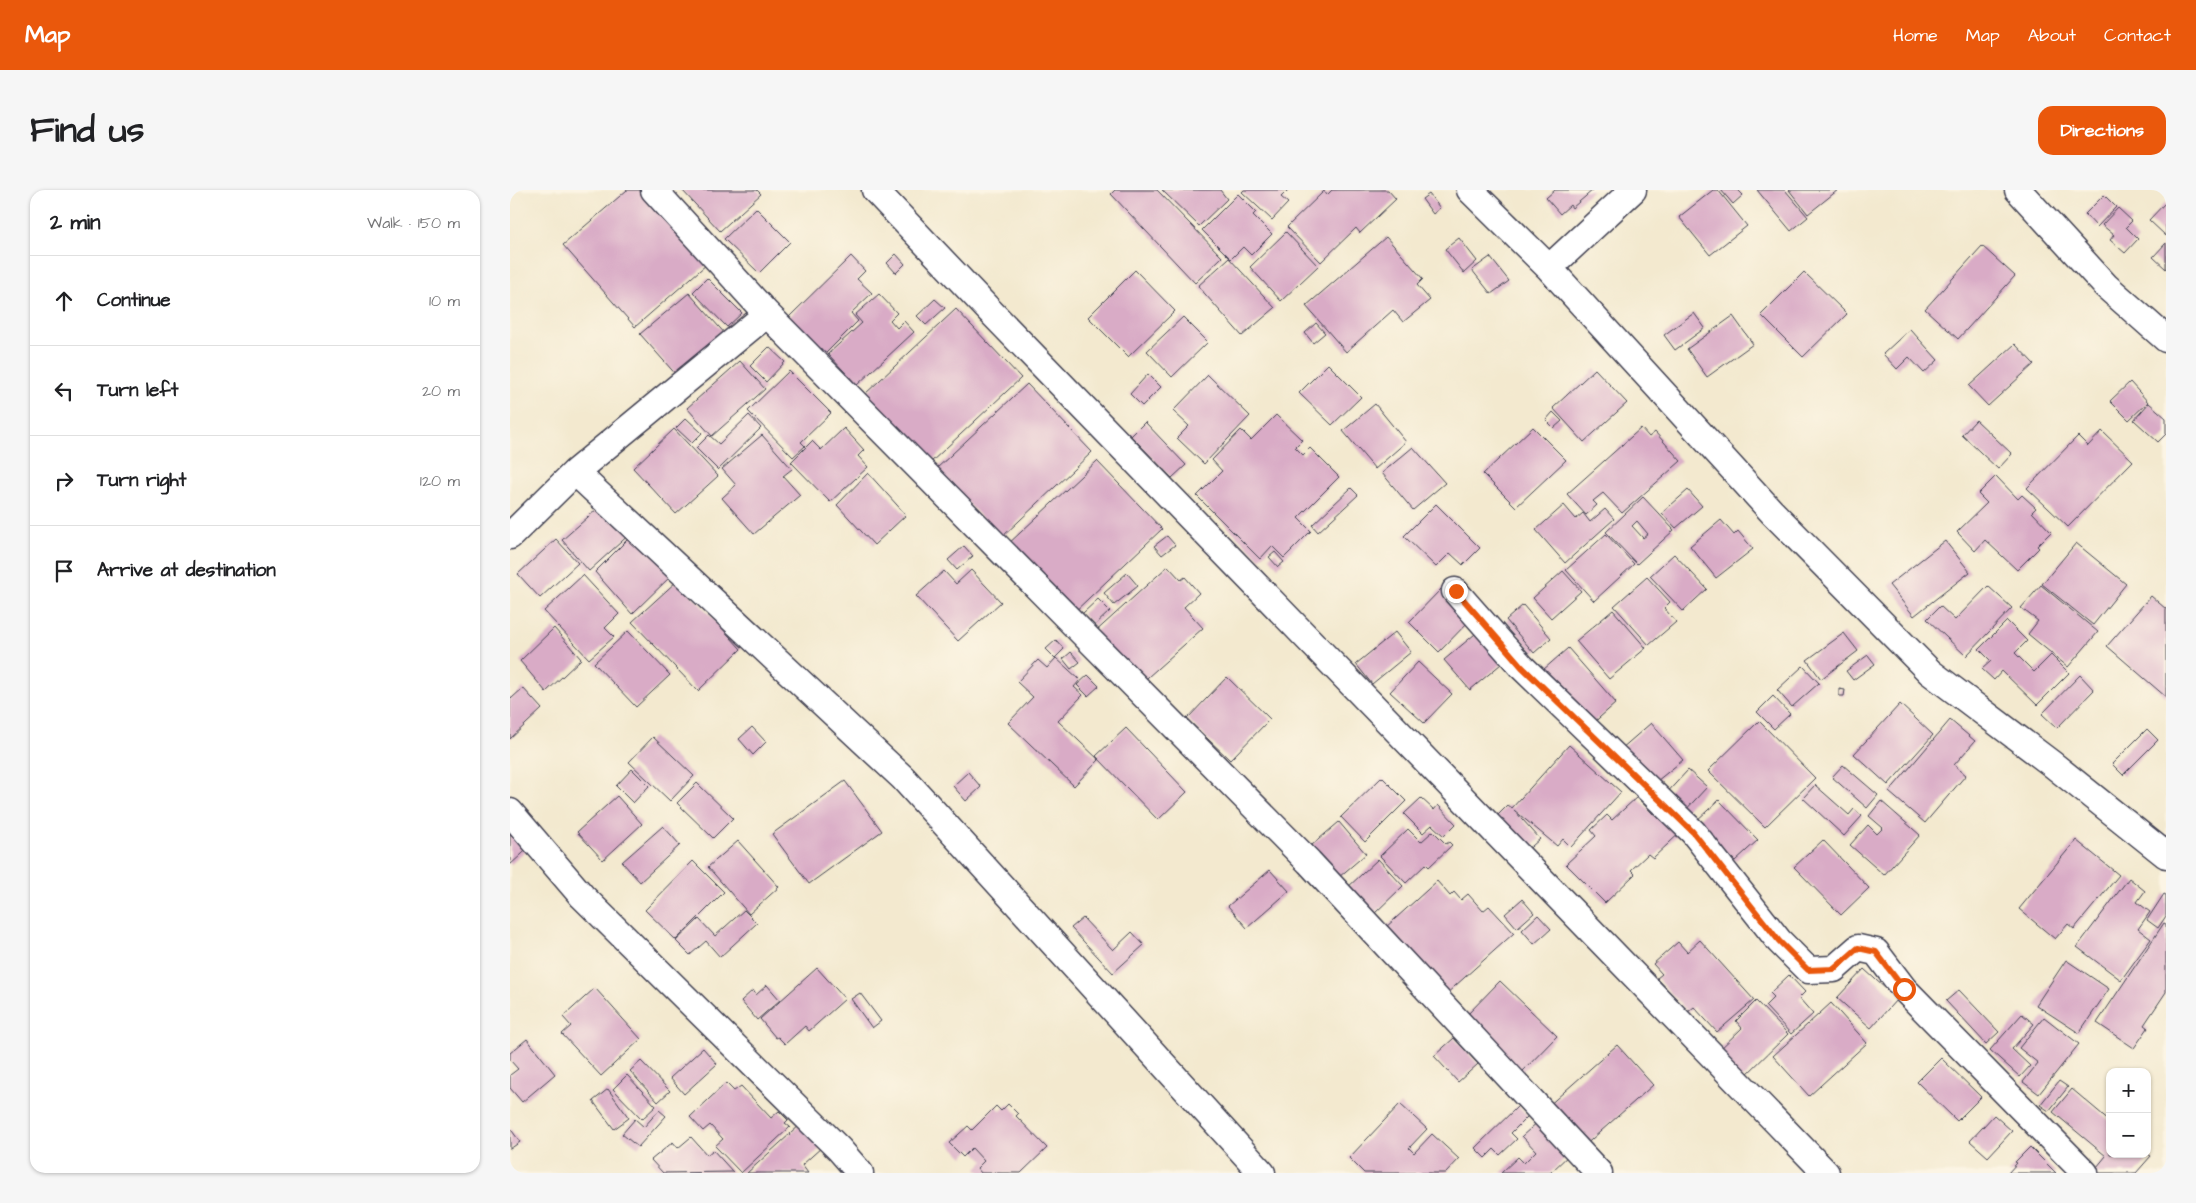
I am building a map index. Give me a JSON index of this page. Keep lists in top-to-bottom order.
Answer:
{
  "page": {
    "header": "Map",
    "nav": [
      "Home",
      "Map",
      "About",
      "Contact"
    ],
    "title": "Find us",
    "buttons": "Directions",
    "heading": ["2 min", "Walk · 150 m"],
    "list": [
      ["Continue", "10 m"],
      ["Turn left", "20 m"],
      ["Turn right", "120 m"],
      "Arrive at destination"
    ],
    "map_buttons": ["+", "−"]
  }
}
